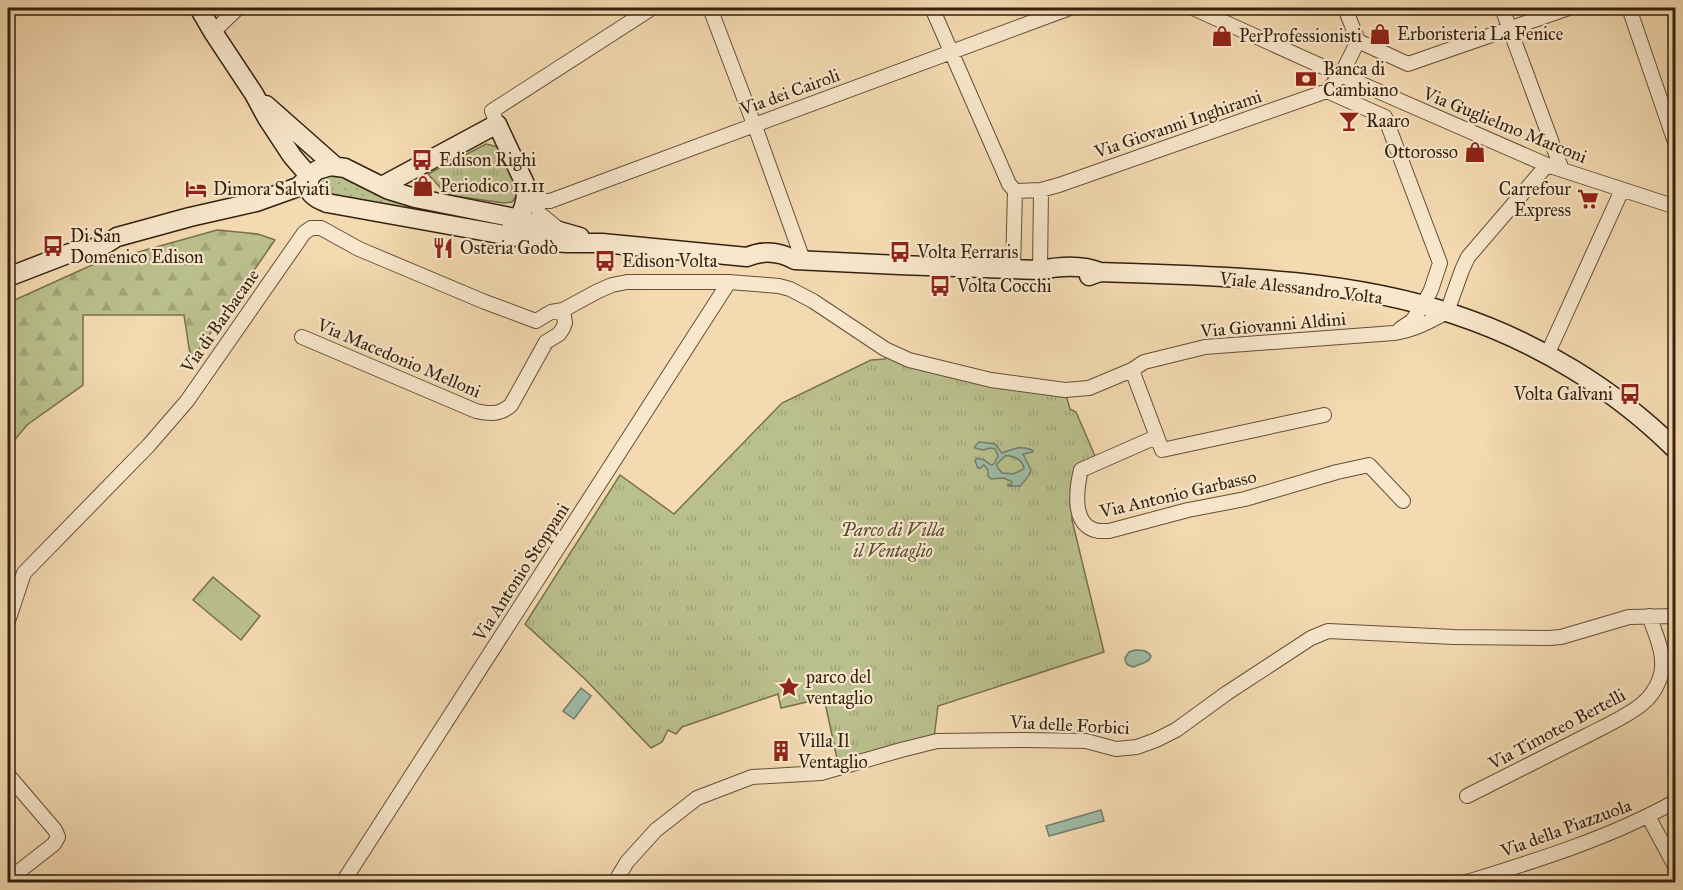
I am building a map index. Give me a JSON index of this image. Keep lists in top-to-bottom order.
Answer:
{
  "streets": {
    "main road": ["Viale Alessandro Volta"],
    "street": [
      "Via dei Cairoli",
      "Via Giovanni Inghirami",
      "Via Guglielmo Marconi",
      "Via di Barbacane",
      "Via Giovanni Aldini",
      "Via Macedonio Melloni",
      "Via Antonio Garbasso",
      "Via Antonio Stoppani",
      "Via delle Forbici",
      "Via Timoteo Bertelli",
      "Via della Piazzuola"
    ]
  },
  "crossings": [
    ["Viale Alessandro Volta", "Via Giovanni Aldini"],
    ["Via delle Forbici", "Via Timoteo Bertelli"]
  ],
  "parks": ["Parco di Villa il Ventaglio"],
  "places": {
    "shop": [
      "Erboristeria La Fenice",
      "PerProfessionisti",
      "Ottorosso",
      "Periodico 11.11"
    ],
    "bank": ["Banca di Cambiano"],
    "bar": ["Raaro"],
    "bus stop": [
      "Edison Righi",
      "Di San Domenico Edison",
      "Volta Ferraris",
      "Edison Volta",
      "Volta Cocchi",
      "Volta Galvani"
    ],
    "hotel": ["Dimora Salviati"],
    "supermarket": ["Carrefour Express"],
    "restaurant": ["Osteria Godò"],
    "place": ["parco del ventaglio"],
    "building": ["Villa Il Ventaglio"]
  }
}
